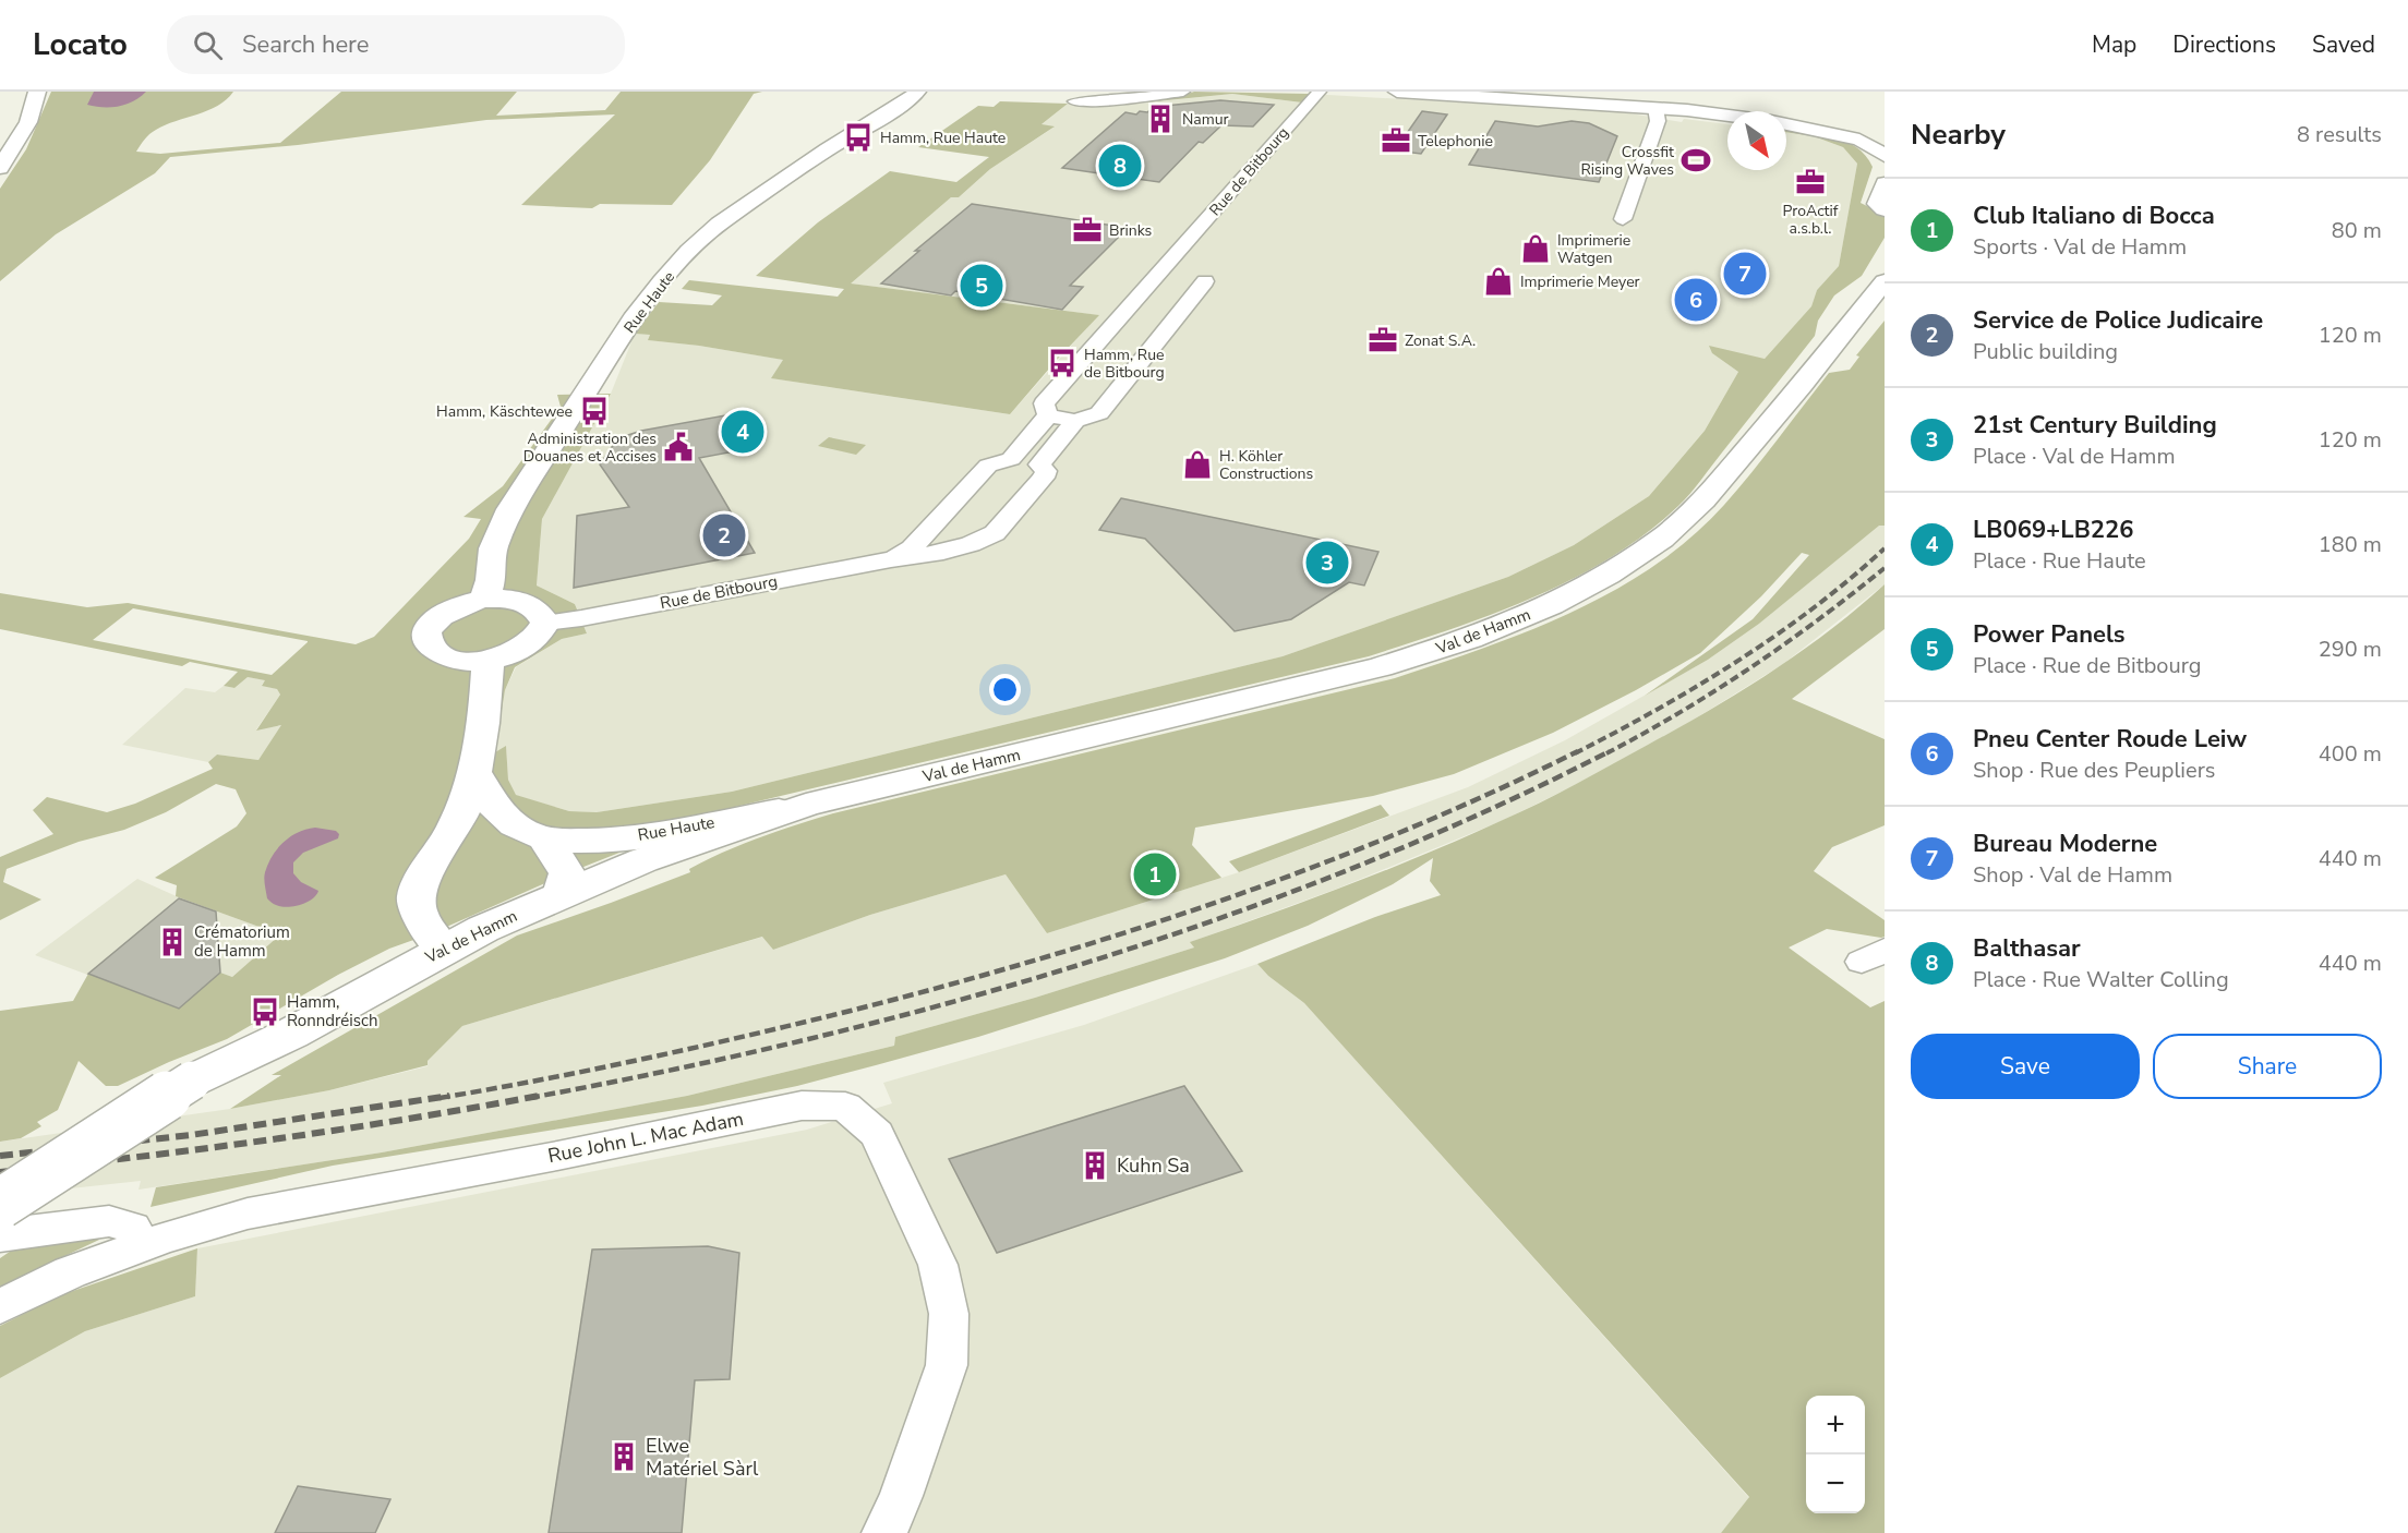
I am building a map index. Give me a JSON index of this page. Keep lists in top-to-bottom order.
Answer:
{
  "streets": {
    "main road": ["Rue Haute", "Val de Hamm"],
    "street": ["Rue de Bitbourg", "Rue John L. Mac Adam"]
  },
  "crossings": [
    ["Rue Haute", "Val de Hamm"]
  ],
  "places": {
    "building": [
      "Namur",
      "Crématorium de Hamm",
      "Kuhn Sa",
      "Elwe Matériel Sàrl"
    ],
    "bus stop": [
      "Hamm, Rue Haute",
      "Hamm, Rue de Bitbourg",
      "Hamm, Käschtewee",
      "Hamm, Ronndréisch"
    ],
    "office": [
      "Telephonie",
      "ProActif a.s.b.l.",
      "Brinks",
      "Zonat S.A."
    ],
    "sports": ["Crossfit Rising Waves"],
    "shop": ["Imprimerie Watgen", "Imprimerie Meyer", "H. Köhler Constructions"],
    "public building": ["Administration des Douanes et Accises"]
  },
  "north": "bottom right",
  "page": {
    "header": "Locato",
    "search": "Search here",
    "nav": ["Map", "Directions", "Saved"],
    "heading": ["Nearby", "8 results"],
    "pins": [
      "8",
      "7",
      "5",
      "6",
      "4",
      "2",
      "3",
      "1"
    ],
    "list": [
      {
        "mark": "1",
        "name": "Club Italiano di Bocca",
        "note": "Sports · Val de Hamm",
        "value": "80 m"
      },
      {
        "mark": "2",
        "name": "Service de Police Judicaire",
        "note": "Public building",
        "value": "120 m"
      },
      {
        "mark": "3",
        "name": "21st Century Building",
        "note": "Place · Val de Hamm",
        "value": "120 m"
      },
      {
        "mark": "4",
        "name": "LB069+LB226",
        "note": "Place · Rue Haute",
        "value": "180 m"
      },
      {
        "mark": "5",
        "name": "Power Panels",
        "note": "Place · Rue de Bitbourg",
        "value": "290 m"
      },
      {
        "mark": "6",
        "name": "Pneu Center Roude Leiw",
        "note": "Shop · Rue des Peupliers",
        "value": "400 m"
      },
      {
        "mark": "7",
        "name": "Bureau Moderne",
        "note": "Shop · Val de Hamm",
        "value": "440 m"
      },
      {
        "mark": "8",
        "name": "Balthasar",
        "note": "Place · Rue Walter Colling",
        "value": "440 m"
      }
    ],
    "buttons": ["Save", "Share"],
    "map_buttons": ["+", "−"]
  }
}
